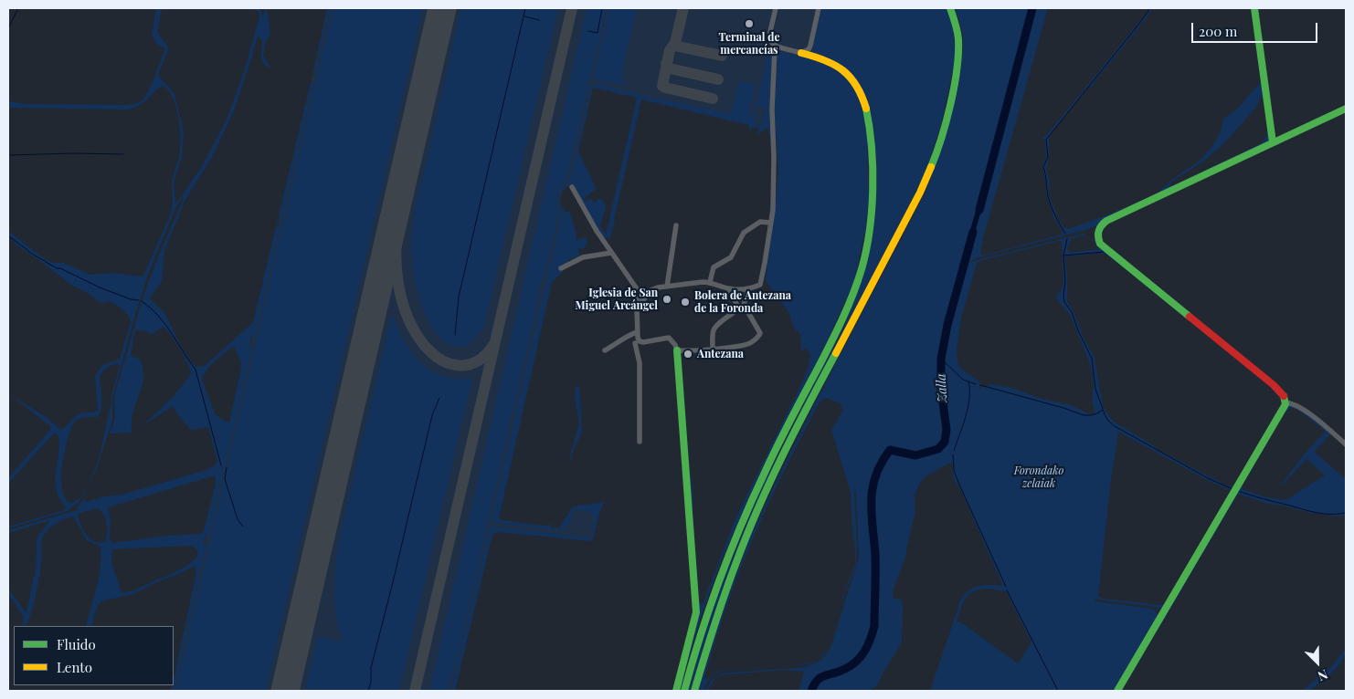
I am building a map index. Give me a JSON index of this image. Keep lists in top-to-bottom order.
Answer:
{
  "water": ["Zalla"],
  "parks": ["Forondako zelaiak"],
  "places": [
    "Terminal de mercancías",
    "Iglesia de San Miguel Arcángel",
    "Bolera de Antezana de la Foronda",
    "Antezana"
  ],
  "legend": ["Fluido", "Lento"],
  "scale_bar": "200 m",
  "north": "bottom right"
}
